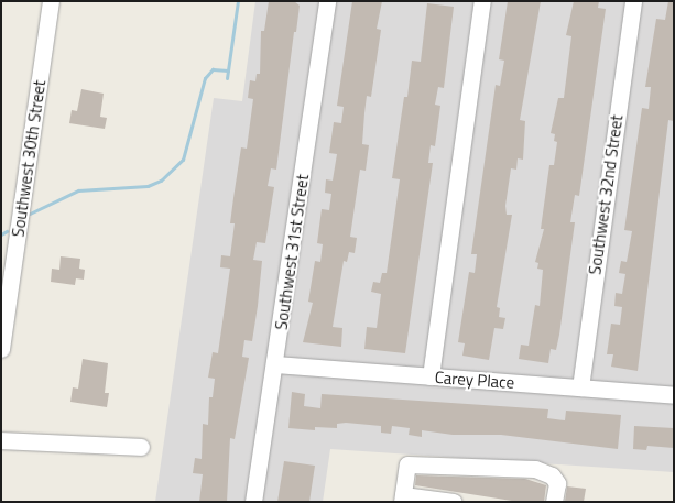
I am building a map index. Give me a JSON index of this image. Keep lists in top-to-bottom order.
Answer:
{
  "streets": {
    "street": [
      "Southwest 30th Street",
      "Southwest 32nd Street",
      "Southwest 31st Street",
      "Carey Place"
    ]
  },
  "crossings": [
    ["Southwest 32nd Street", "Carey Place"],
    ["Southwest 31st Street", "Carey Place"]
  ]
}
